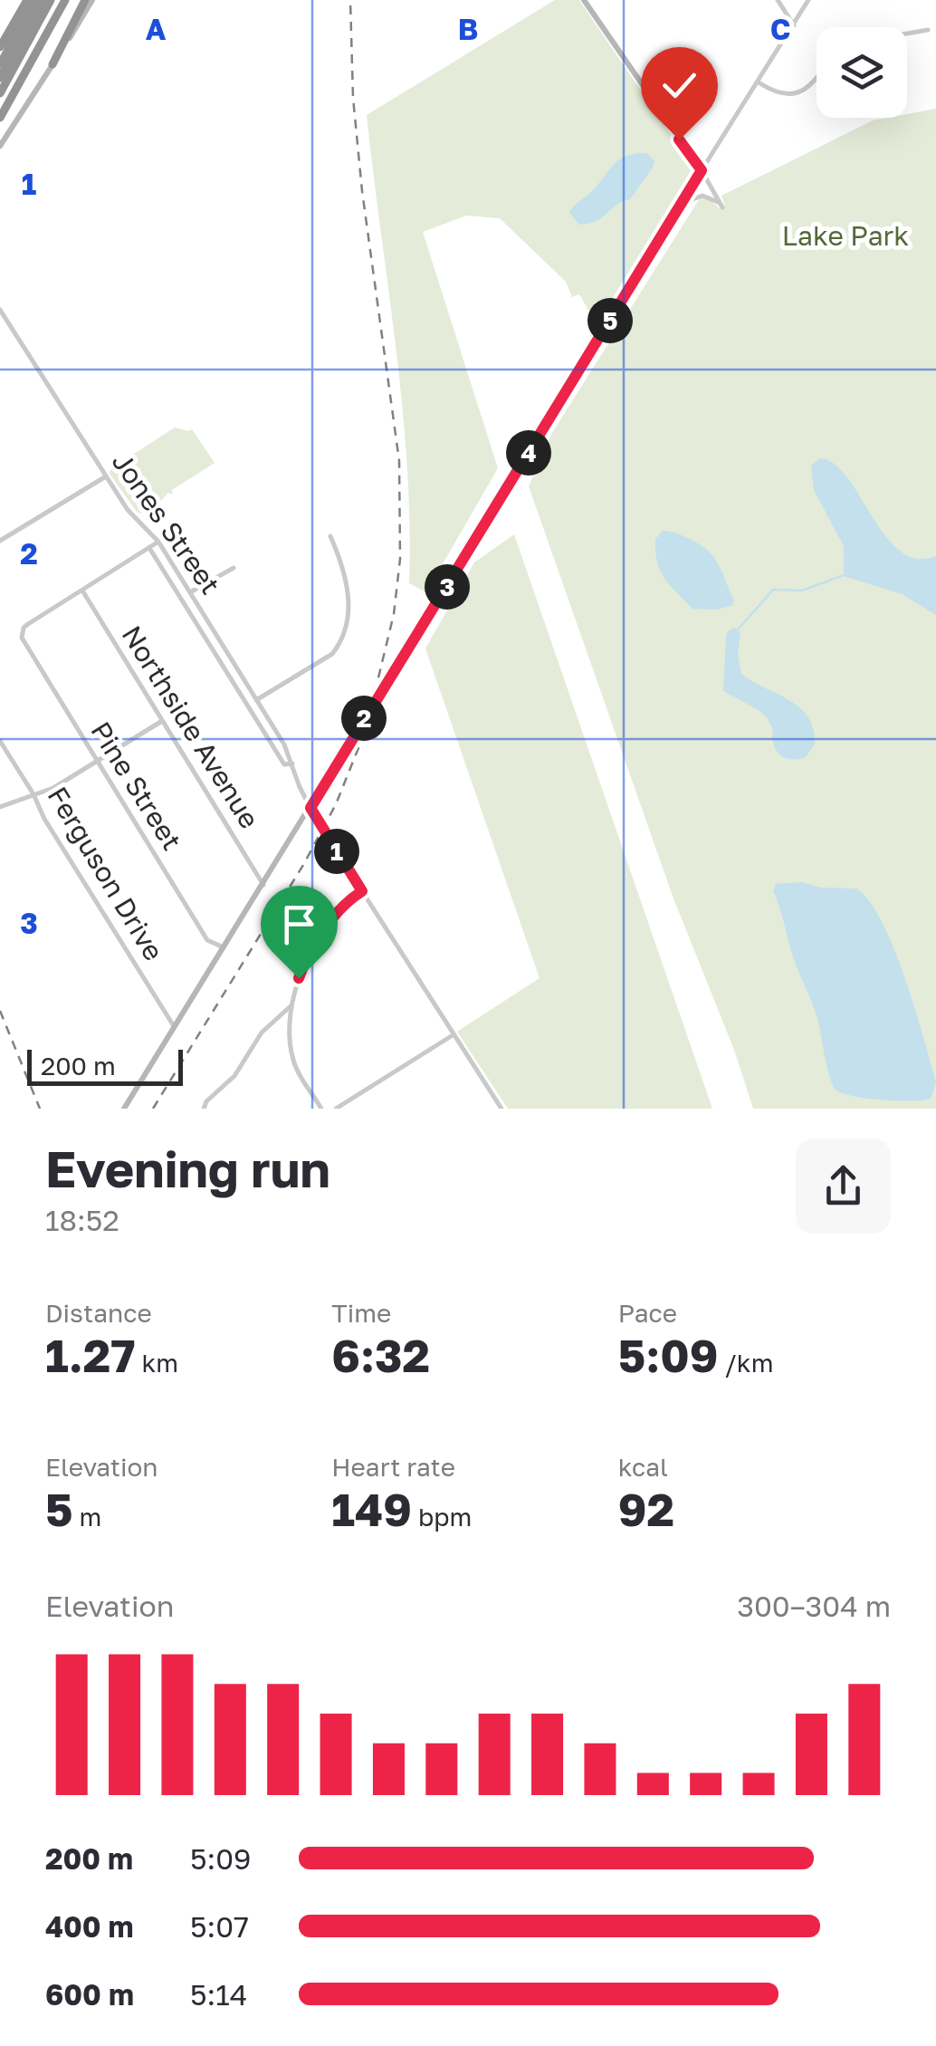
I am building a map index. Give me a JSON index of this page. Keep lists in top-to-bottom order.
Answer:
{
  "streets": {
    "street": [
      "Jones Street",
      "Northside Avenue",
      "Pine Street",
      "Ferguson Drive"
    ]
  },
  "crossings": [
    ["Northside Avenue", "Pine Street"]
  ],
  "parks": ["Lake Park"],
  "scale_bar": "200 m",
  "page": {
    "pins": [
      "5",
      "4",
      "3",
      "2",
      "1"
    ],
    "scale": "200 m",
    "heading": ["Evening run", "18:52"],
    "stats": [
      ["Distance", "1.27 km"],
      ["Time", "6:32"],
      ["Pace", "5:09 /km"],
      ["Elevation", "5 m"],
      ["Heart rate", "149 bpm"],
      ["kcal", "92"]
    ],
    "chart": ["Elevation", "300–304 m"],
    "list": [
      {
        "name": "200 m",
        "note": "5:09"
      },
      {
        "name": "400 m",
        "note": "5:07"
      },
      {
        "name": "600 m",
        "note": "5:14"
      }
    ]
  },
  "grid": {
    "columns": ["A", "B", "C"],
    "rows": ["1", "2", "3"]
  }
}
